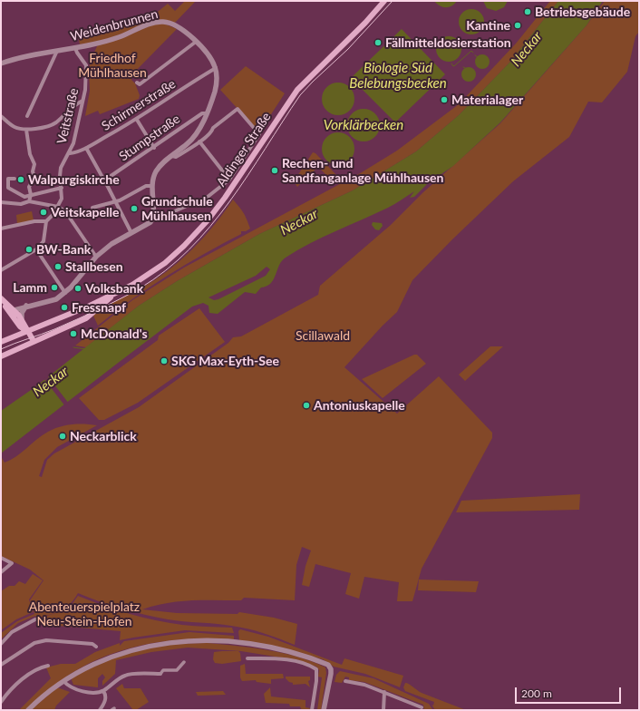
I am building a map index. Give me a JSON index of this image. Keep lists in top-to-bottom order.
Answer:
{
  "streets": {
    "main road": ["Aldinger Straße"],
    "street": [
      "Weidenbrunnen",
      "Schirmerstraße",
      "Veitstraße",
      "Stumpstraße"
    ]
  },
  "crossings": [
    ["Weidenbrunnen", "Schirmerstraße"],
    ["Weidenbrunnen", "Veitstraße"],
    ["Schirmerstraße", "Veitstraße"]
  ],
  "water": ["Neckar", "Biologie Süd Belebungsbecken", "Vorklärbecken"],
  "parks": ["Friedhof Mühlhausen", "Scillawald", "Abenteuerspielplatz Neu-Stein-Hofen"],
  "places": [
    "Betriebsgebäude",
    "Kantine",
    "Fällmitteldosierstation",
    "Materialager",
    "Rechen- und Sandfanganlage Mühlhausen",
    "Walpurgiskirche",
    "Grundschule Mühlhausen",
    "Veitskapelle",
    "BW-Bank",
    "Stallbesen",
    "Lamm",
    "Volksbank",
    "Fressnapf",
    "McDonald's",
    "SKG Max-Eyth-See",
    "Antoniuskapelle",
    "Neckarblick"
  ],
  "scale_bar": "200 m"
}
